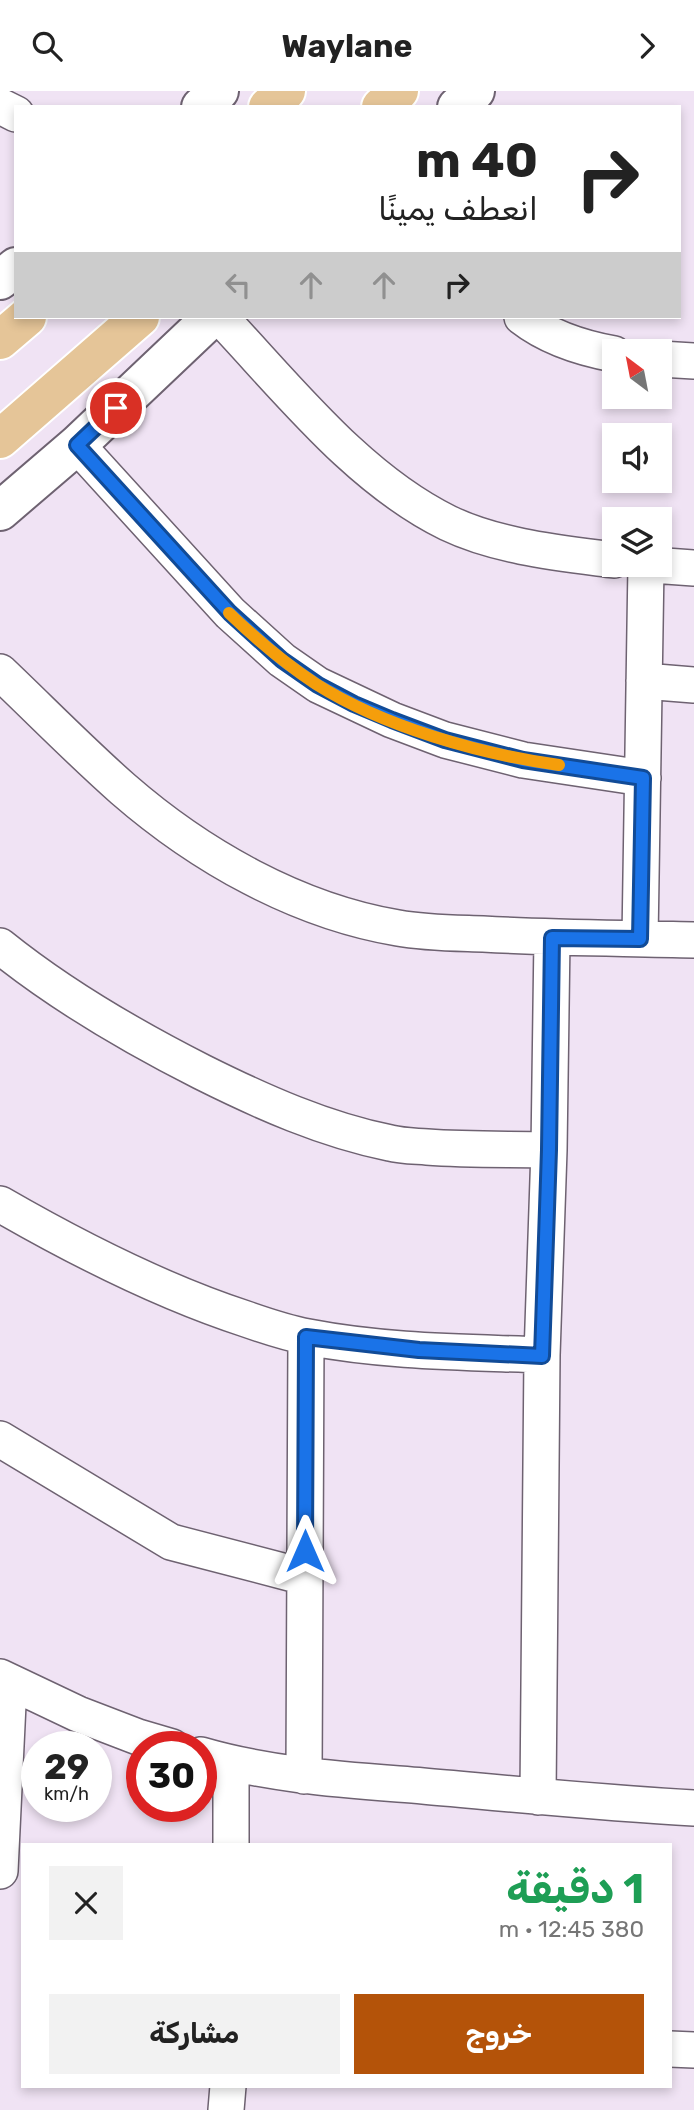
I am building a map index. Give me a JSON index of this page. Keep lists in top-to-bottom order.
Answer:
{
  "north": "top left",
  "page": {
    "header": "Waylane",
    "turn": ["40 m", "انعطف يمينًا"],
    "speed": "29 km/h",
    "limit": "30",
    "heading": ["1 دقيقة", "380 m · 12:45"],
    "buttons": ["خروج", "مشاركة"]
  }
}
